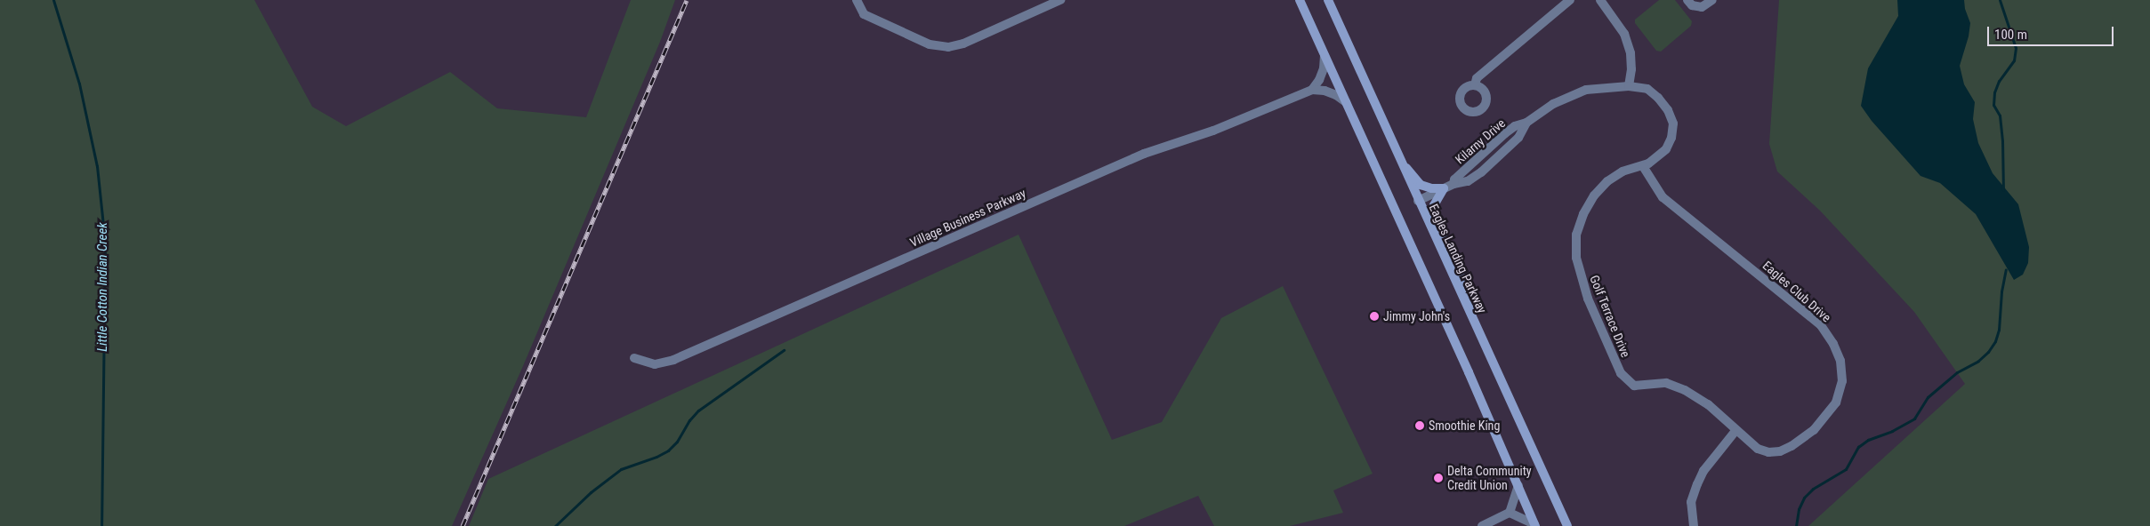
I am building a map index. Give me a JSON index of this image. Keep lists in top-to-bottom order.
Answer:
{
  "streets": {
    "main road": ["Eagles Landing Parkway"],
    "street": [
      "Kilarny Drive",
      "Village Business Parkway",
      "Eagles Club Drive",
      "Golf Terrace Drive"
    ]
  },
  "crossings": [
    ["Kilarny Drive", "Eagles Landing Parkway"],
    ["Kilarny Drive", "Eagles Club Drive"],
    ["Kilarny Drive", "Golf Terrace Drive"],
    ["Eagles Club Drive", "Golf Terrace Drive"]
  ],
  "water": ["Little Cotton Indian Creek"],
  "places": ["Jimmy John's", "Smoothie King", "Delta Community Credit Union"],
  "scale_bar": "100 m"
}
